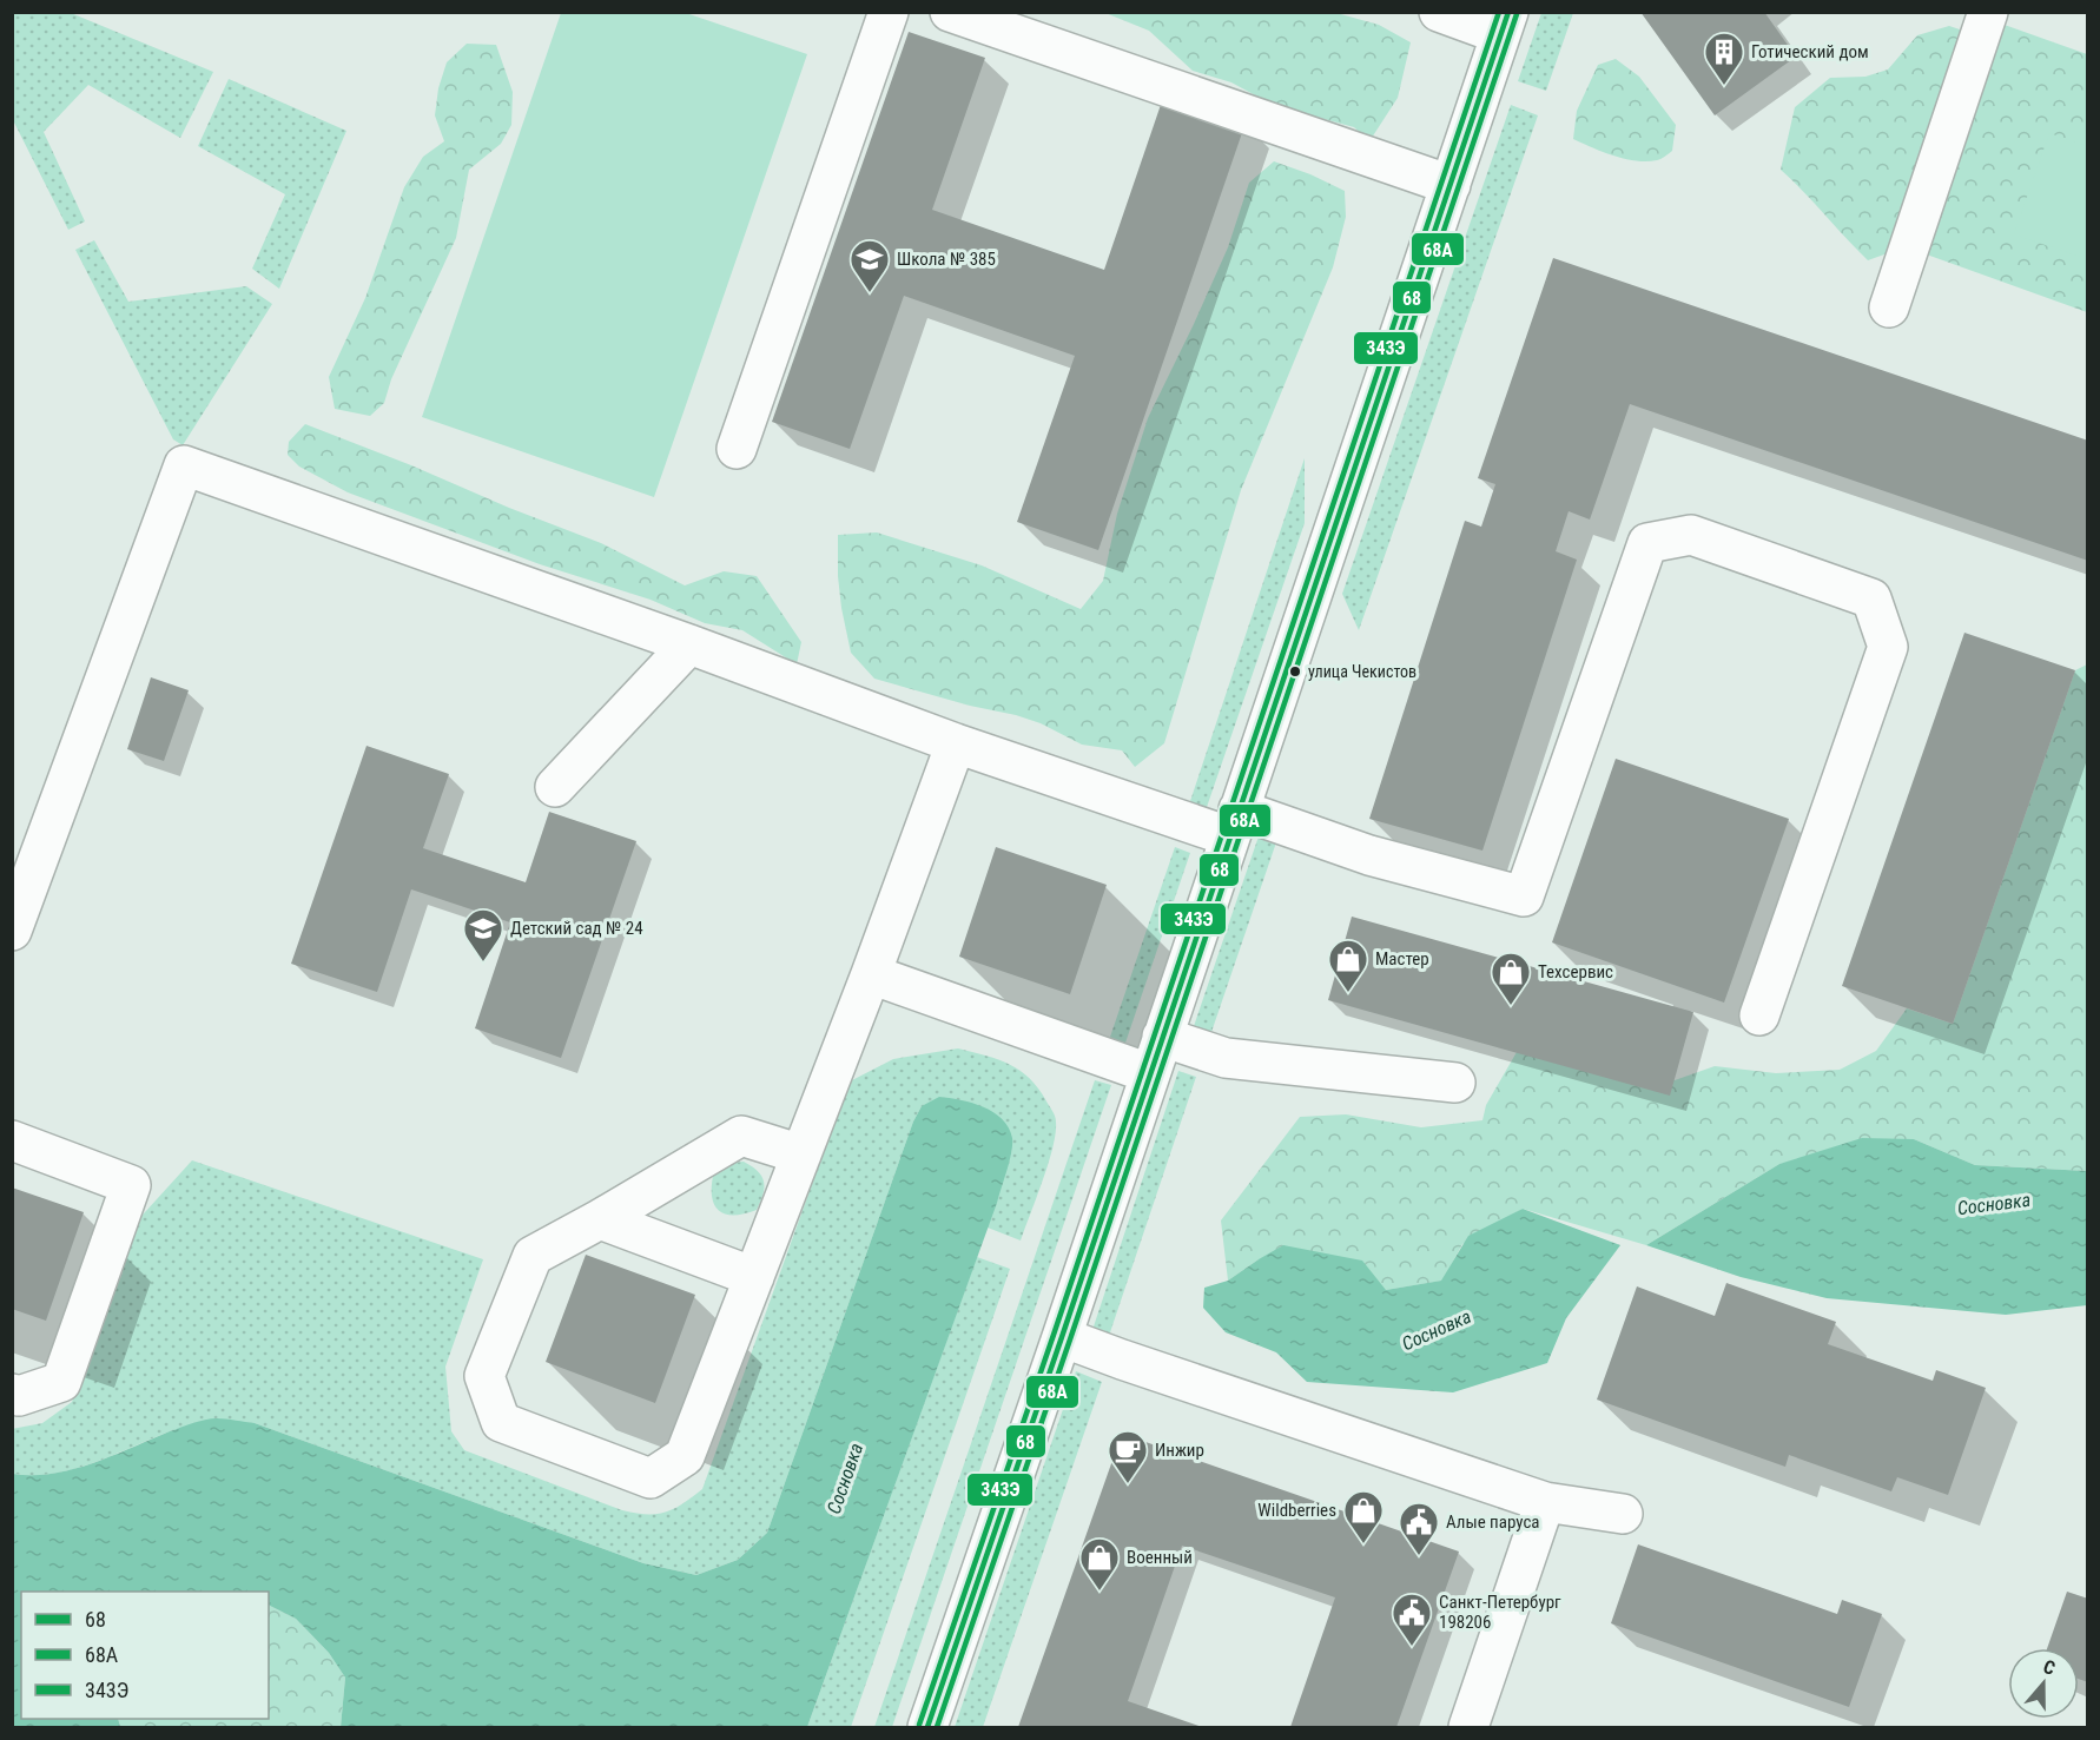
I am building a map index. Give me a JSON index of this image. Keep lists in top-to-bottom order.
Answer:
{
  "water": ["Сосновка"],
  "places": {
    "building": ["Готический дом"],
    "school or university": ["Школа № 385", "Детский сад № 24"],
    "other": ["улица Чекистов"],
    "shop": [
      "Мастер",
      "Техсервис",
      "Wildberries",
      "Военный"
    ],
    "cafe": ["Инжир"],
    "public building": ["Алые паруса", "Санкт-Петербург 198206"]
  },
  "lines": ["transit line 68", "transit line 343Э", "transit line 68А"],
  "legend": ["68", "68А", "343Э"],
  "north": "top"
}
